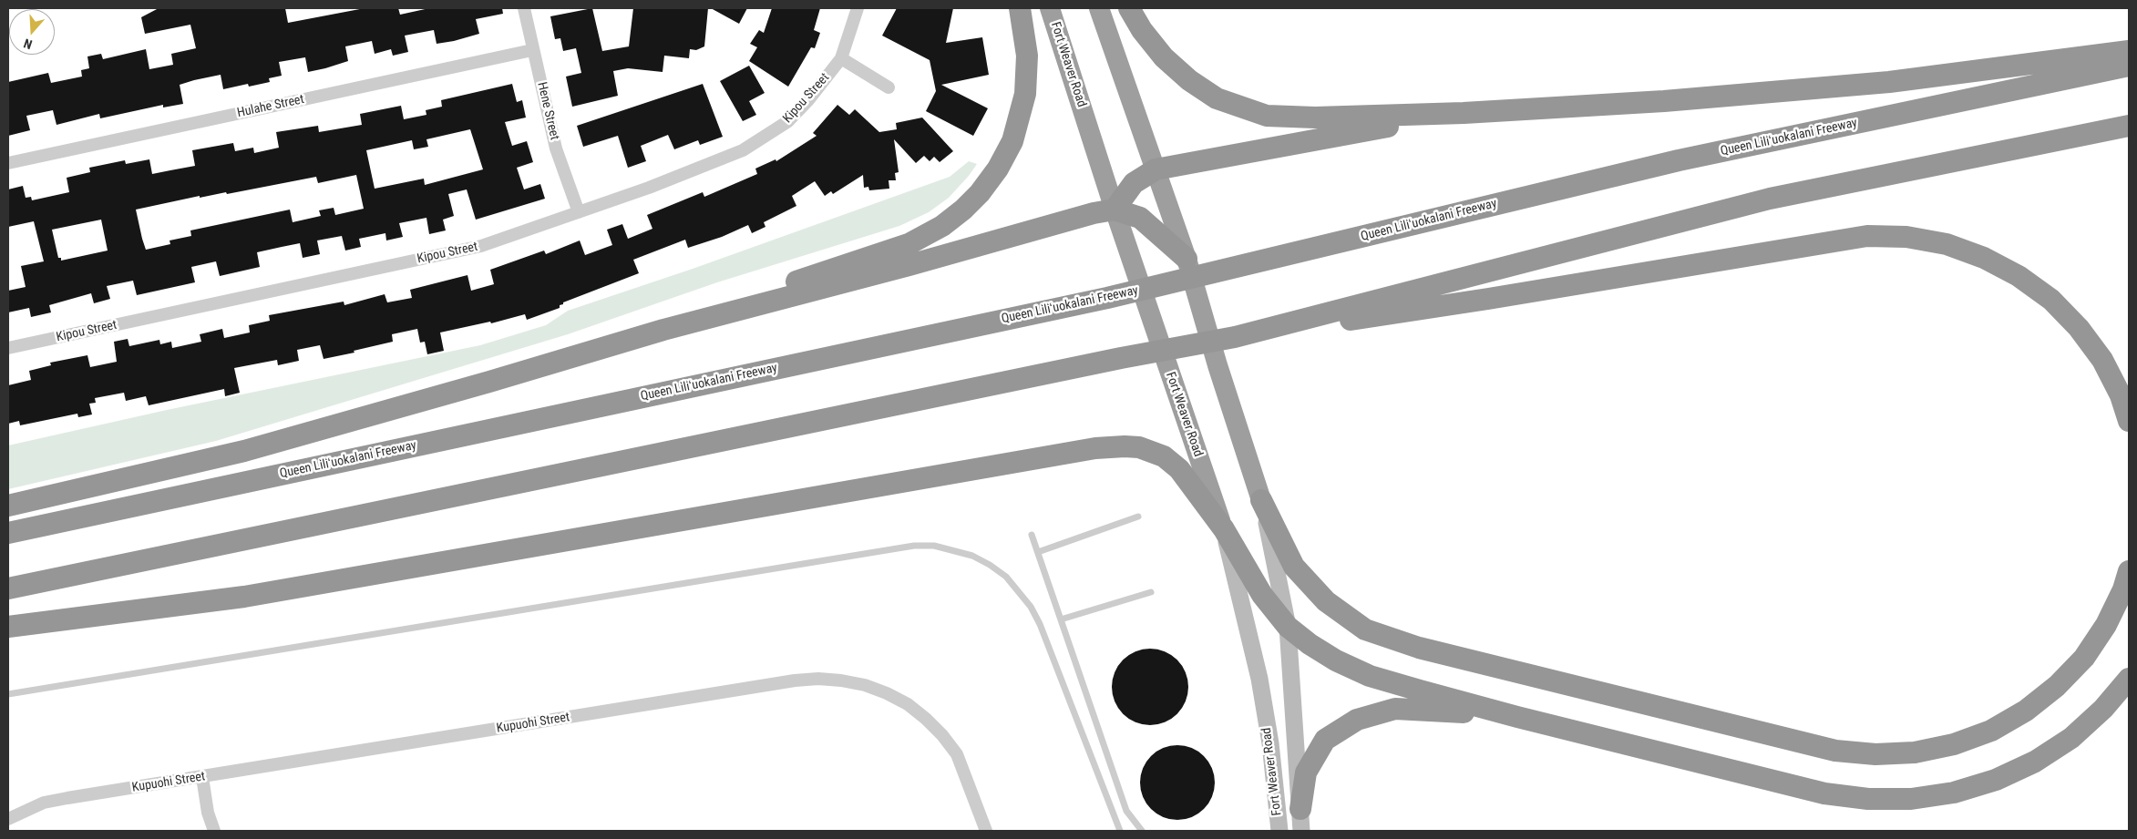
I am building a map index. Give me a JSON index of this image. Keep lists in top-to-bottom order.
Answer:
{
  "streets": {
    "highway": ["Fort Weaver Road", "Queen Liliʻuokalani Freeway"],
    "street": [
      "Kipou Street",
      "Hulahe Street",
      "Hene Street",
      "Kupuohi Street"
    ]
  },
  "crossings": [
    ["Kipou Street", "Hene Street"],
    ["Hulahe Street", "Hene Street"]
  ],
  "north": "bottom"
}
